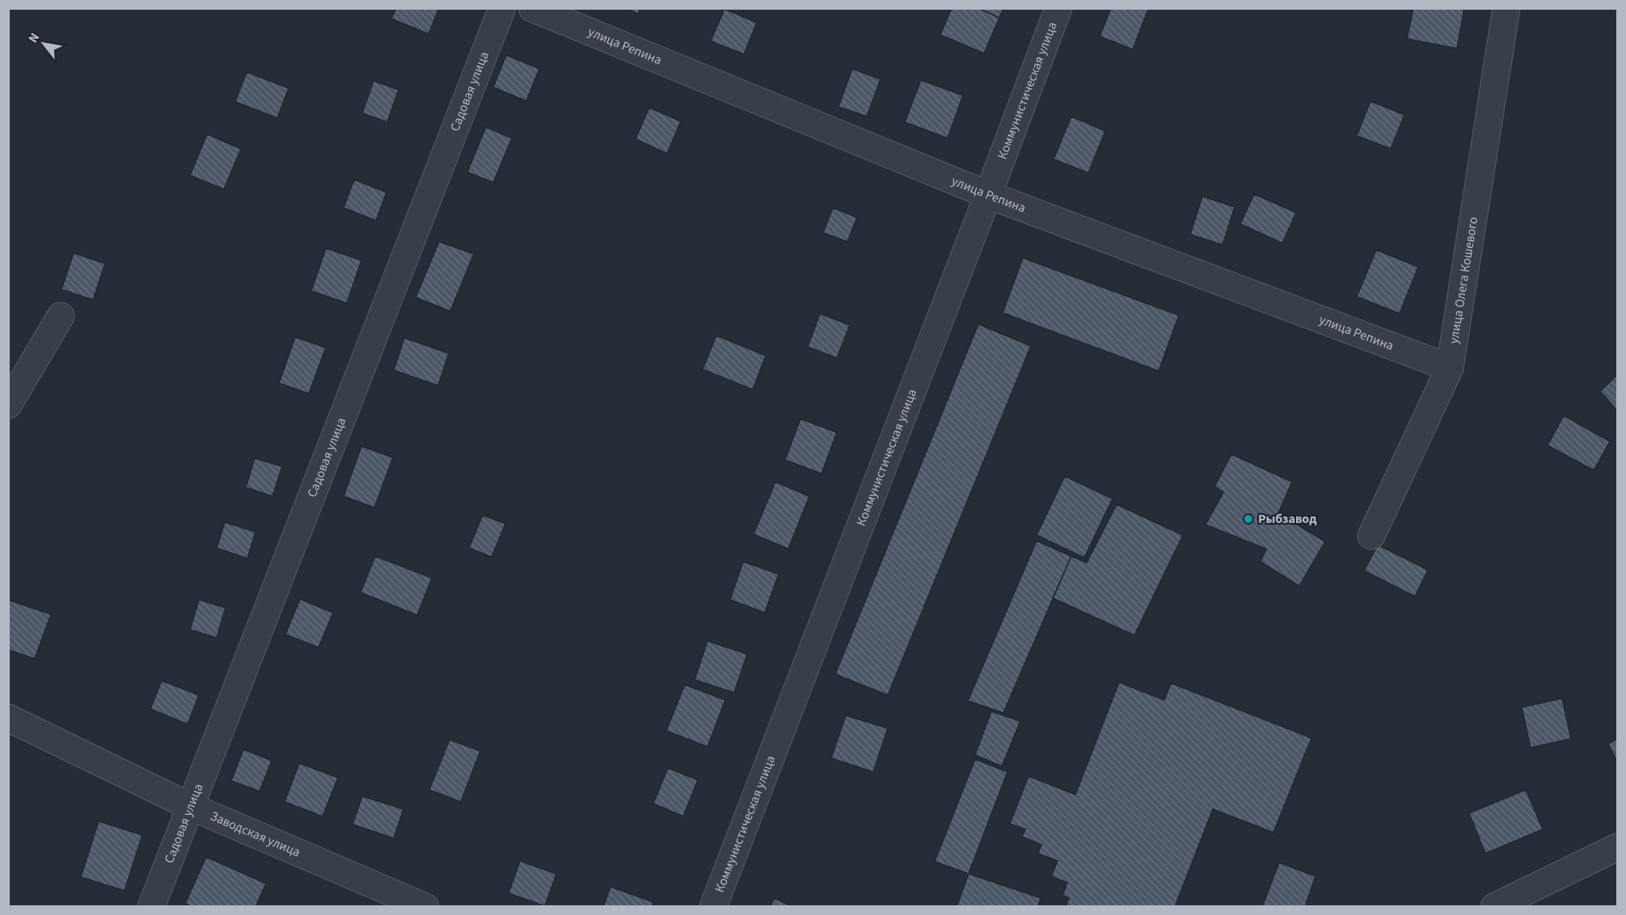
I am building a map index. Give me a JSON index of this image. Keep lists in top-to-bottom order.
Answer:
{
  "streets": {
    "street": [
      "улица Репина",
      "Садовая улица",
      "Коммунистическая улица",
      "улица Олега Кошевого",
      "Заводская улица"
    ]
  },
  "crossings": [
    ["улица Репина", "Коммунистическая улица"],
    ["улица Репина", "улица Олега Кошевого"],
    ["Садовая улица", "Заводская улица"]
  ],
  "places": ["Рыбзавод"],
  "north": "top left"
}
